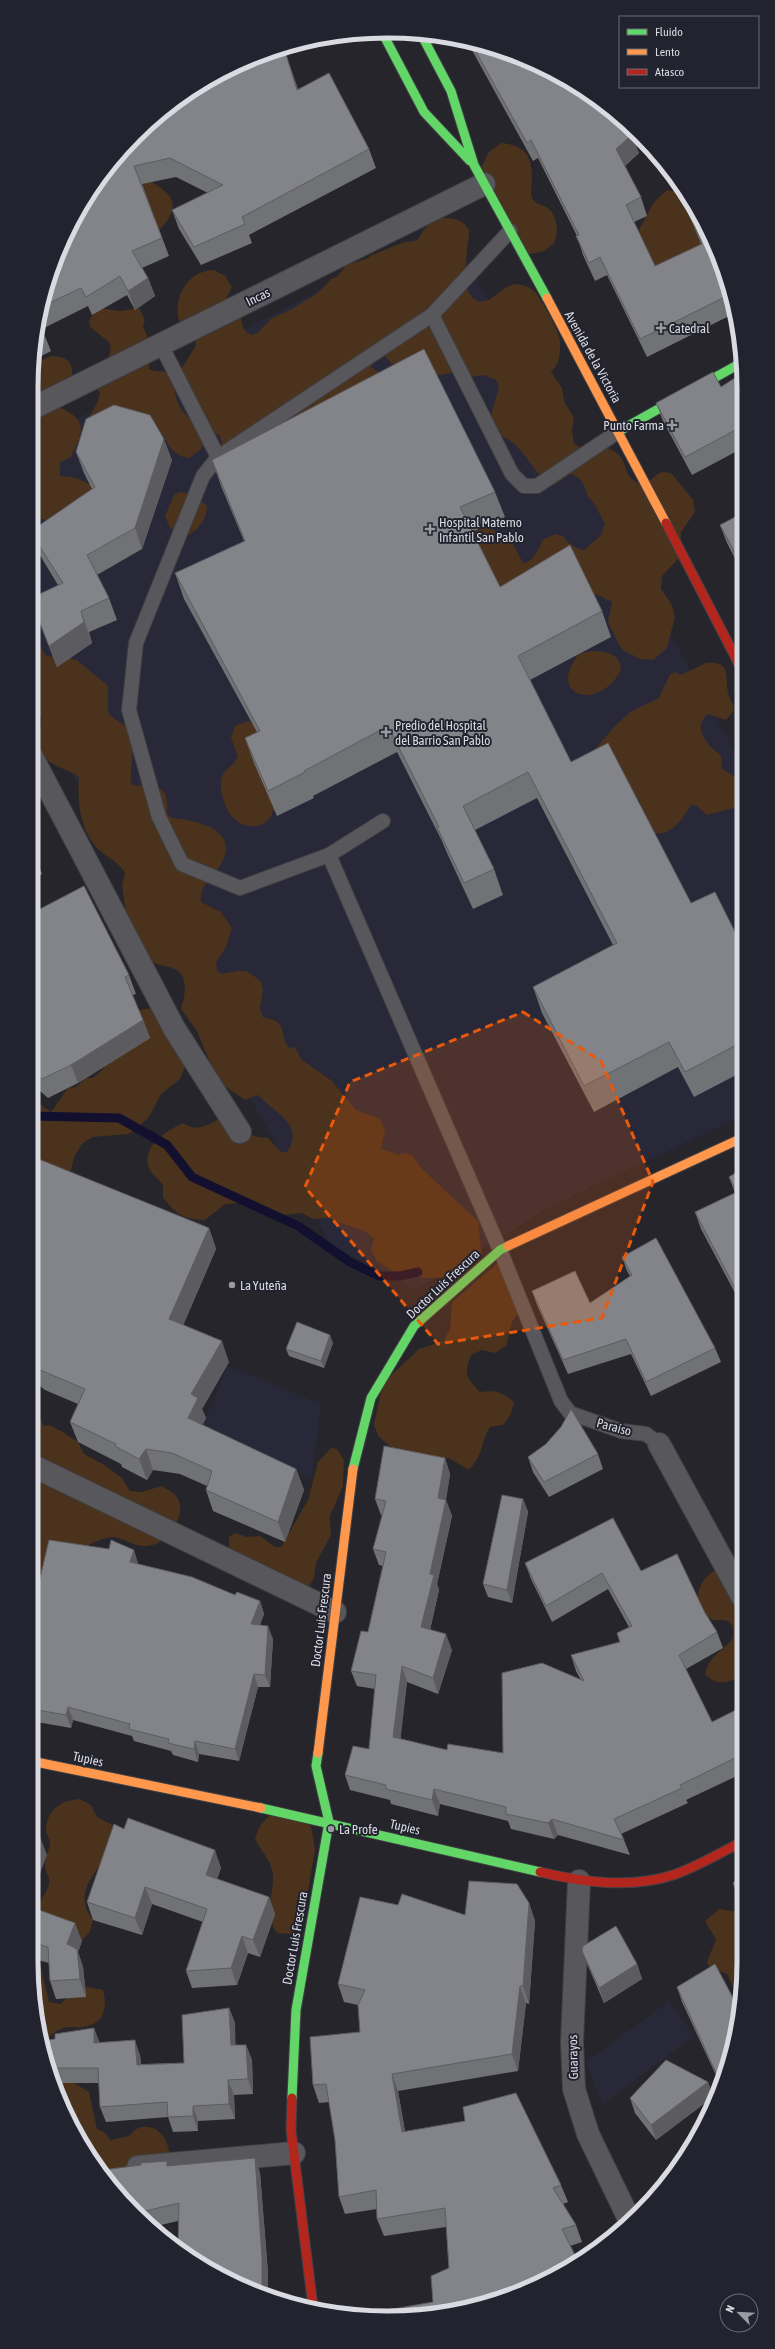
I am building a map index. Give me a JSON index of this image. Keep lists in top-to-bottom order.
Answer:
{
  "streets": {
    "street": [
      "Incas",
      "Avenida de la Victoria",
      "Doctor Luis Frescura",
      "Paraíso",
      "Tupies",
      "Guarayos"
    ]
  },
  "crossings": [
    ["Incas", "Avenida de la Victoria"],
    ["Doctor Luis Frescura", "Paraíso"],
    ["Doctor Luis Frescura", "Tupies"],
    ["Tupies", "Guarayos"]
  ],
  "places": {
    "health": [
      "Catedral",
      "Punto Farma",
      "Hospital Materno Infantil San Pablo",
      "Predio del Hospital del Barrio San Pablo"
    ],
    "other": ["La Yuteña", "La Profe"]
  },
  "legend": ["Fluido", "Lento", "Atasco"],
  "north": "top left"
}
